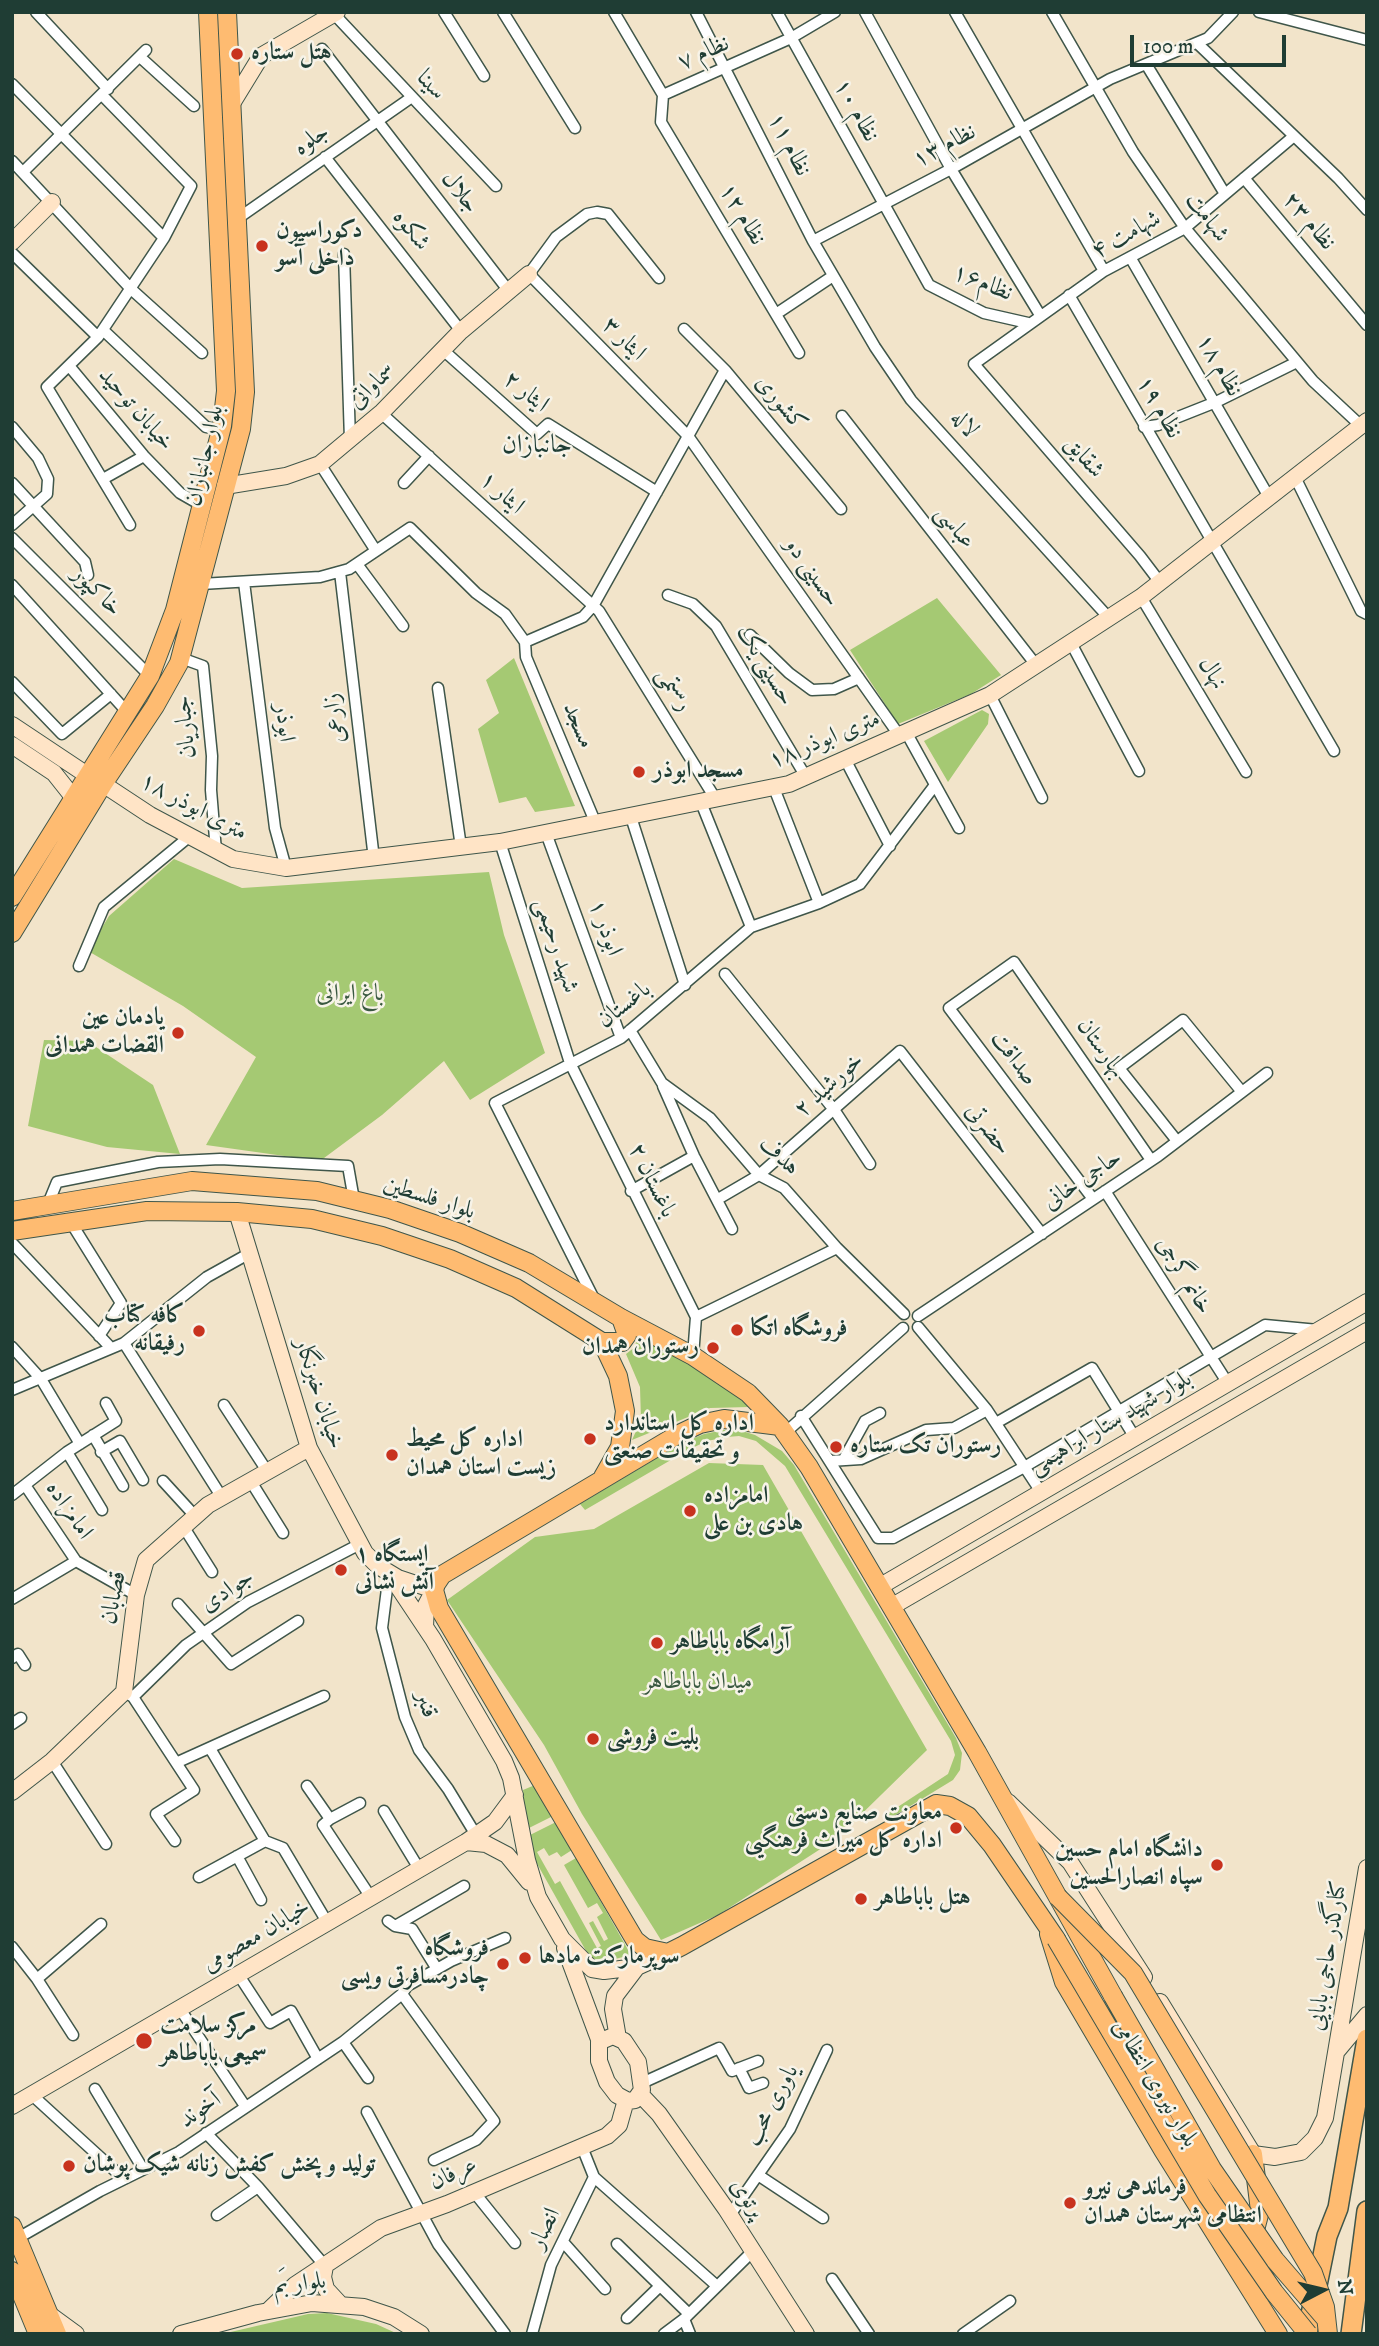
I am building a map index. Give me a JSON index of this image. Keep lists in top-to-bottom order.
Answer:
{
  "streets": {
    "main road": [
      "سماواتی",
      "بلوار جانبازان",
      "۱۸ متری ابوذر",
      "بلوار فلسطین",
      "خیابان خبرنگار",
      "بلوار شهید ستار ابراهیمی",
      "قصابان",
      "خیابان معصومی",
      "کنارگذر حاجی بابایی",
      "بلوار نیروی انتظامی",
      "عرفان",
      "پرتوی",
      "بلوار بَم"
    ],
    "street": [
      "نظام ۷",
      "سینا",
      "نظام ۱۰",
      "جلوه",
      "نظام ۱۱",
      "نظام ۱۳",
      "جلال",
      "نظام ۱۲",
      "شهامت",
      "نظام ۲۳",
      "شکوه",
      "شهامت ۴",
      "نظام۱۶",
      "ایثار ۳",
      "نظام ۱۸",
      "ایثار ۲",
      "کشوری",
      "نظام ۱۹",
      "خیابان توحید",
      "لاله",
      "شقایق",
      "ایثار ۱",
      "عباسی",
      "حسینی دو",
      "خاکپور",
      "حسینی یک",
      "نهال",
      "رستمی",
      "زارعی",
      "ابوذر",
      "مسجد",
      "جباریان",
      "ابوذر ۱",
      "شهید رحیمی",
      "باغستان",
      "بهارستان",
      "صداقت",
      "خورشید ۲",
      "حضرتی",
      "هدف",
      "باغستان ۲",
      "حاجی خانی",
      "خانم گرجی",
      "امامزاده",
      "جوادی",
      "قنبر",
      "یاوری محب",
      "آخوند",
      "انصار"
    ]
  },
  "crossings": [
    ["نظام ۷", "نظام ۱۰"],
    ["نظام ۷", "نظام ۱۱"],
    ["نظام ۷", "نظام ۱۲"],
    ["سینا", "جلوه"],
    ["نظام ۱۰", "نظام ۱۳"],
    ["نظام ۱۰", "نظام۱۶"],
    ["جلوه", "جلال"],
    ["جلوه", "شکوه"],
    ["جلوه", "بلوار جانبازان"],
    ["نظام ۱۱", "نظام ۱۳"],
    ["نظام ۱۱", "لاله"],
    ["نظام ۱۳", "شهامت"],
    ["نظام ۱۳", "نظام۱۶"],
    ["نظام ۱۳", "لاله"],
    ["جلال", "سماواتی"],
    ["شهامت", "شهامت ۴"],
    ["شهامت", "۱۸ متری ابوذر"],
    ["نظام ۲۳", "شهامت ۴"],
    ["شکوه", "سماواتی"],
    ["شهامت ۴", "نظام۱۶"],
    ["شهامت ۴", "نظام ۱۸"],
    ["شهامت ۴", "نظام ۱۹"],
    ["شهامت ۴", "شقایق"],
    ["ایثار ۳", "سماواتی"],
    ["ایثار ۳", "حسینی دو"],
    ["نظام ۱۸", "۱۸ متری ابوذر"],
    ["سماواتی", "ایثار ۲"],
    ["سماواتی", "بلوار جانبازان"],
    ["سماواتی", "ایثار ۱"],
    ["نظام ۱۹", "۱۸ متری ابوذر"],
    ["خیابان توحید", "بلوار جانبازان"],
    ["لاله", "۱۸ متری ابوذر"],
    ["بلوار جانبازان", "خاکپور"],
    ["بلوار جانبازان", "جباریان"],
    ["بلوار جانبازان", "۱۸ متری ابوذر"],
    ["شقایق", "۱۸ متری ابوذر"],
    ["ایثار ۱", "رستمی"],
    ["عباسی", "۱۸ متری ابوذر"],
    ["حسینی دو", "۱۸ متری ابوذر"],
    ["حسینی دو", "باغستان"],
    ["حسینی یک", "۱۸ متری ابوذر"],
    ["نهال", "۱۸ متری ابوذر"],
    ["رستمی", "۱۸ متری ابوذر"],
    ["رستمی", "باغستان"],
    ["زارعی", "۱۸ متری ابوذر"],
    ["ابوذر", "۱۸ متری ابوذر"],
    ["مسجد", "۱۸ متری ابوذر"],
    ["جباریان", "۱۸ متری ابوذر"],
    ["۱۸ متری ابوذر", "ابوذر ۱"],
    ["۱۸ متری ابوذر", "شهید رحیمی"],
    ["ابوذر ۱", "باغستان"],
    ["شهید رحیمی", "باغستان"],
    ["شهید رحیمی", "باغستان ۲"],
    ["باغستان", "هدف"],
    ["باغستان", "باغستان ۲"],
    ["باغستان", "بلوار فلسطین"],
    ["بهارستان", "صداقت"],
    ["بهارستان", "حاجی خانی"],
    ["صداقت", "حاجی خانی"],
    ["خورشید ۲", "حضرتی"],
    ["خورشید ۲", "هدف"],
    ["حضرتی", "حاجی خانی"],
    ["حاجی خانی", "خانم گرجی"],
    ["بلوار فلسطین", "خیابان خبرنگار"],
    ["خانم گرجی", "بلوار شهید ستار ابراهیمی"],
    ["خیابان خبرنگار", "جوادی"],
    ["خیابان خبرنگار", "قصابان"],
    ["خیابان خبرنگار", "قنبر"],
    ["خیابان خبرنگار", "خیابان معصومی"],
    ["بلوار شهید ستار ابراهیمی", "بلوار نیروی انتظامی"],
    ["امامزاده", "قصابان"],
    ["جوادی", "قصابان"],
    ["قنبر", "خیابان معصومی"],
    ["یاوری محب", "پرتوی"],
    ["عرفان", "پرتوی"],
    ["عرفان", "بلوار بَم"]
  ],
  "districts": ["جانبازان"],
  "parks": ["باغ ایرانی", "میدان باباطاهر"],
  "places": [
    "هتل ستاره",
    "دکوراسیون داخلی آسو",
    "مسجد ابوذر",
    "یادمان عین القضات همدانی",
    "فروشگاه اتکا",
    "کافه کتاب رفیقانه",
    "رستوران همدان",
    "اداره کل استاندارد و تحقیقات صنعتی",
    "رستوران تک ستاره",
    "اداره کل محیط زیست استان همدان",
    "امامزاده هادی بن علی",
    "ایستگاه ۱ آتش نشانی",
    "آرامگاه باباطاهر",
    "بلیت فروشی",
    "معاونت صنایع دستی اداره کل میراث فرهنگیی",
    "دانشگاه امام حسین سپاه انصارالحسین",
    "هتل باباطاهر",
    "سوپرمارکت مادها",
    "فروشگاه چادرمسافرتی ویسی",
    "مرکز سلامت سمیعی باباطاهر",
    "تولید و پخش کفش زنانه شیک پوشان",
    "فرماندهی نیرو انتظامی شهرستان همدان"
  ],
  "scale_bar": "100 m",
  "north": "right"
}
